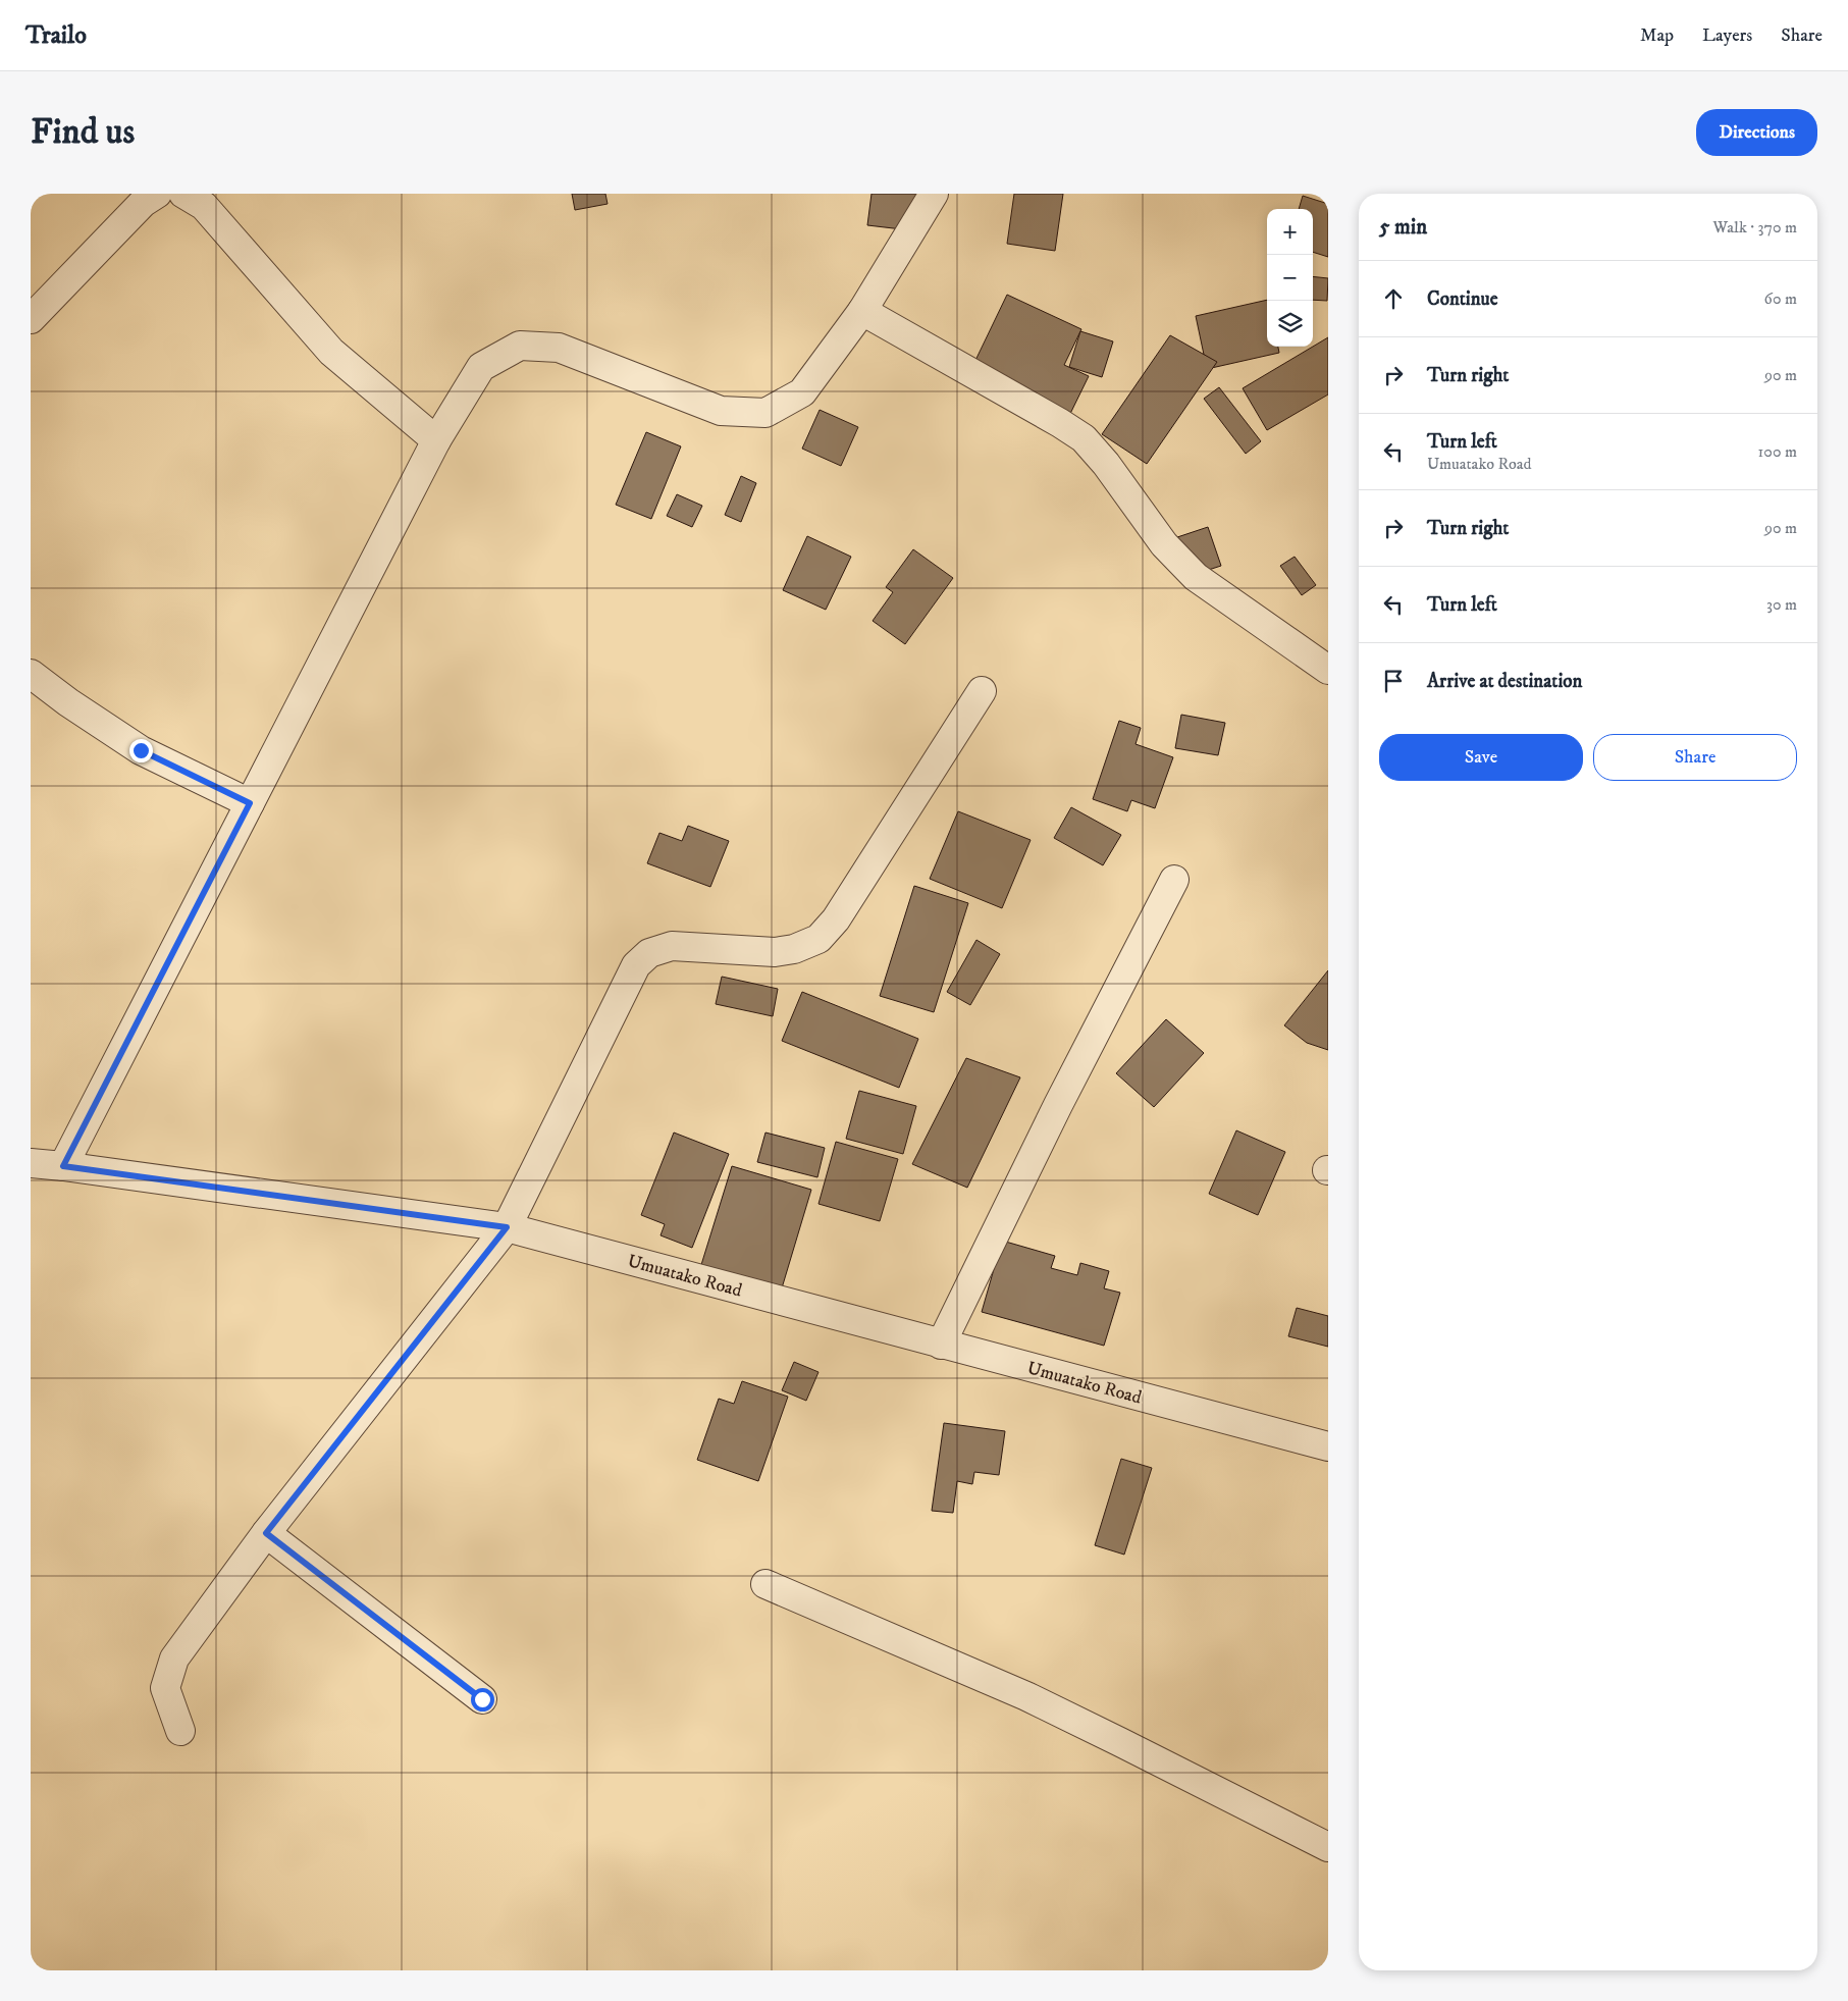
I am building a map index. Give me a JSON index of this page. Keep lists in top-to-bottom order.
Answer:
{
  "streets": {
    "street": ["Umuatako Road"]
  },
  "page": {
    "header": "Trailo",
    "nav": ["Map", "Layers", "Share"],
    "buttons": [
      "Directions",
      ["Save", "Share"]
    ],
    "title": "Find us",
    "heading": ["5 min", "Walk · 370 m"],
    "map_buttons": ["+", "−"],
    "list": [
      ["Continue", "60 m"],
      ["Turn right", "90 m"],
      ["Turn left", "Umuatako Road", "100 m"],
      ["Turn right", "90 m"],
      ["Turn left", "30 m"],
      "Arrive at destination"
    ]
  }
}
